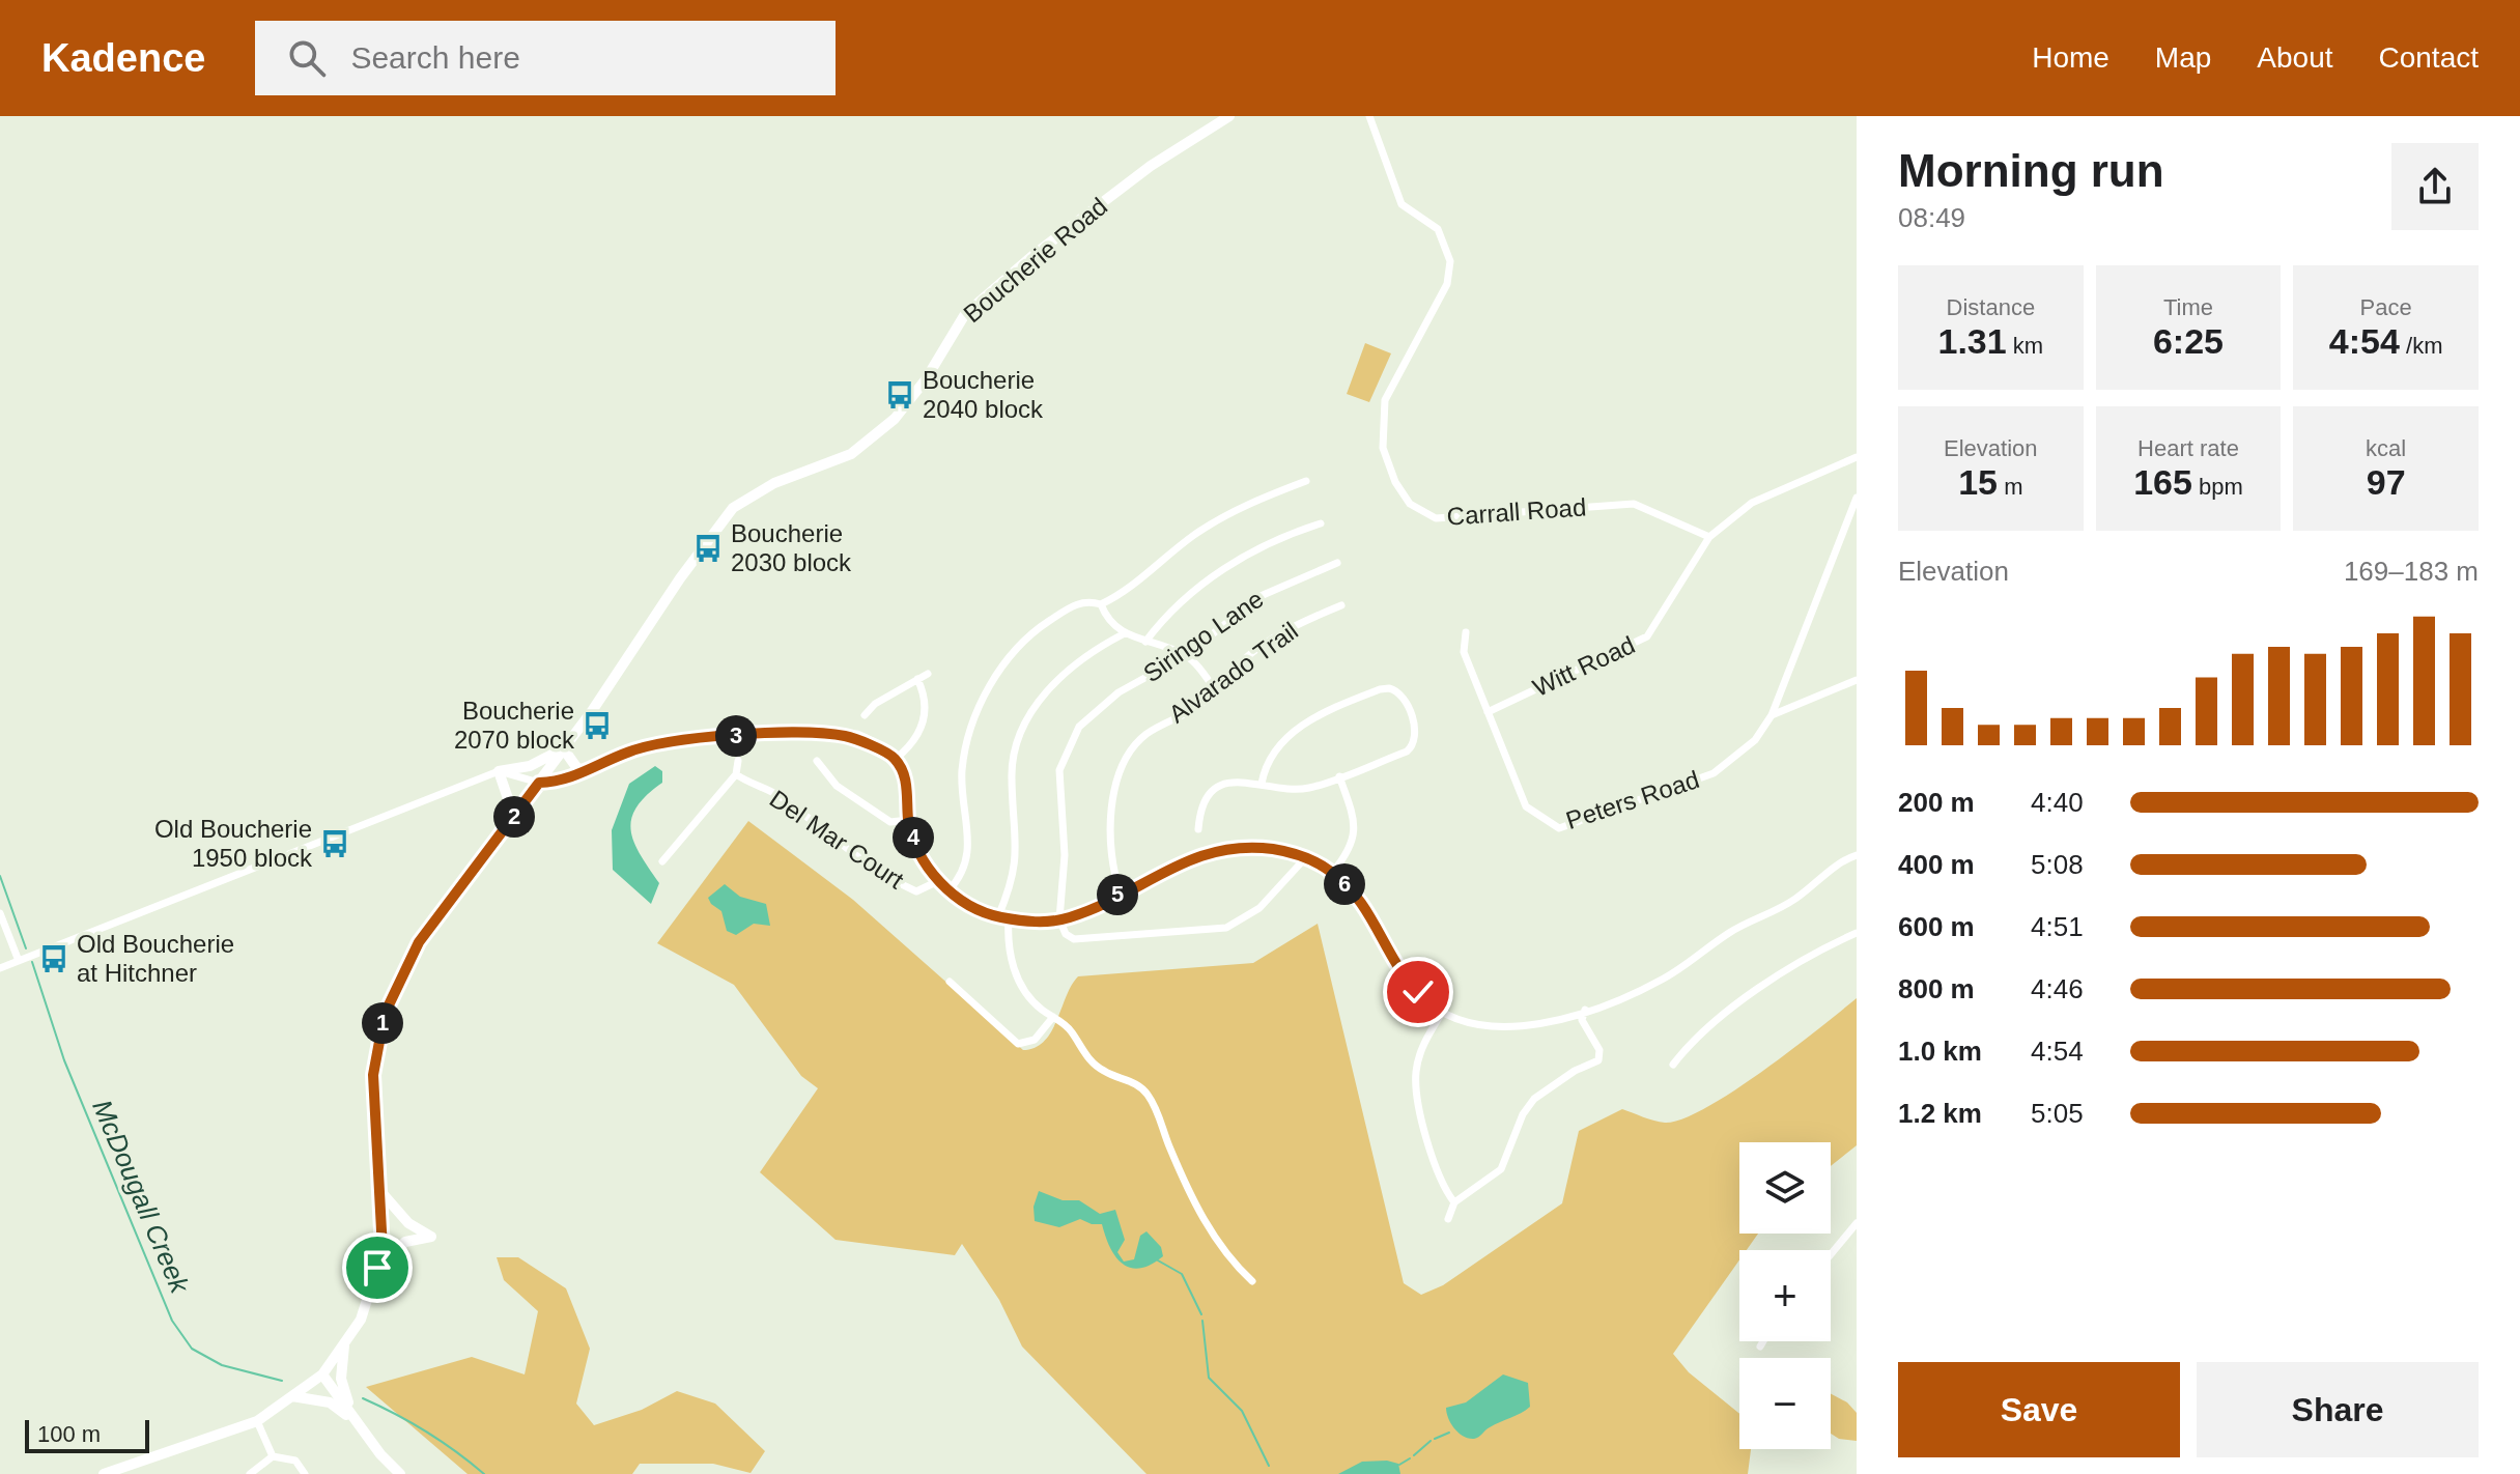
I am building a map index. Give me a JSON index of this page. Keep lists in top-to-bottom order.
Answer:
{
  "streets": {
    "main road": ["Boucherie Road"],
    "street": [
      "Carrall Road",
      "Siringo Lane",
      "Witt Road",
      "Alvarado Trail",
      "Peters Road",
      "Del Mar Court"
    ]
  },
  "crossings": [
    ["Carrall Road", "Witt Road"],
    ["Witt Road", "Peters Road"]
  ],
  "water": ["McDougall Creek"],
  "places": {
    "bus stop": [
      "Boucherie 2040 block",
      "Boucherie 2030 block",
      "Boucherie 2070 block",
      "Old Boucherie 1950 block",
      "Old Boucherie at Hitchner"
    ]
  },
  "scale_bar": "100 m",
  "page": {
    "header": "Kadence",
    "search": "Search here",
    "nav": [
      "Home",
      "Map",
      "About",
      "Contact"
    ],
    "heading": ["Morning run", "08:49"],
    "stats": [
      ["Distance", "1.31 km"],
      ["Time", "6:25"],
      ["Pace", "4:54 /km"],
      ["Elevation", "15 m"],
      ["Heart rate", "165 bpm"],
      ["kcal", "97"]
    ],
    "chart": ["Elevation", "169–183 m"],
    "pins": [
      "3",
      "2",
      "4",
      "6",
      "5",
      "1"
    ],
    "list": [
      {
        "name": "200 m",
        "note": "4:40"
      },
      {
        "name": "400 m",
        "note": "5:08"
      },
      {
        "name": "600 m",
        "note": "4:51"
      },
      {
        "name": "800 m",
        "note": "4:46"
      },
      {
        "name": "1.0 km",
        "note": "4:54"
      },
      {
        "name": "1.2 km",
        "note": "5:05"
      }
    ],
    "map_buttons": ["+", "−"],
    "buttons": ["Save", "Share"],
    "scale": "100 m"
  }
}
